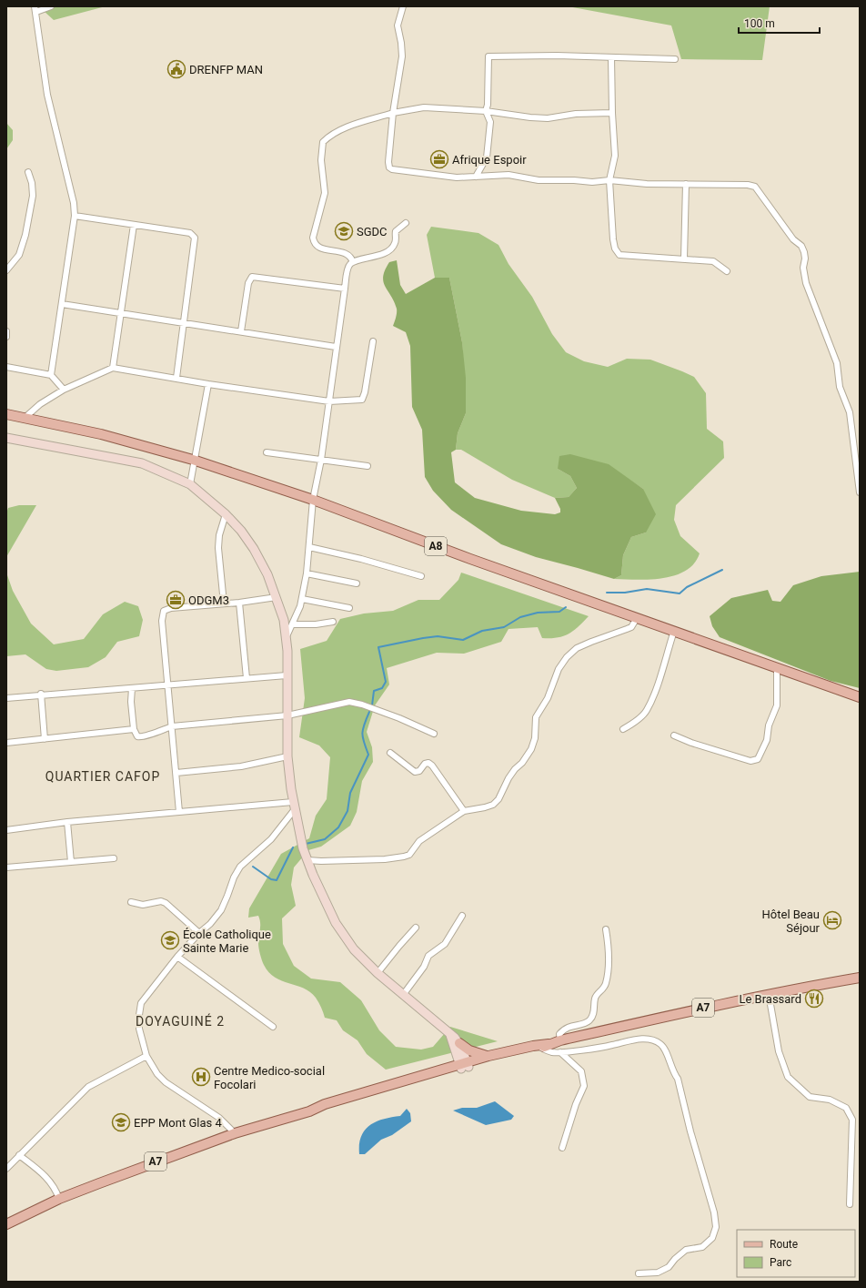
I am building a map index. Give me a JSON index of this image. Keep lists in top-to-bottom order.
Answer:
{
  "streets": {
    "main road": ["A8", "A7"]
  },
  "districts": ["QUARTIER CAFOP", "DOYAGUINÉ 2"],
  "places": {
    "public building": ["DRENFP MAN"],
    "office": ["Afrique Espoir", "ODGM3"],
    "school or university": ["SGDC", "École Catholique Sainte Marie", "EPP Mont Glas 4"],
    "hotel": ["Hôtel Beau Séjour"],
    "restaurant": ["Le Brassard"],
    "hospital": ["Centre Medico-social Focolari"]
  },
  "legend": ["Route", "Parc"],
  "scale_bar": "100 m"
}
